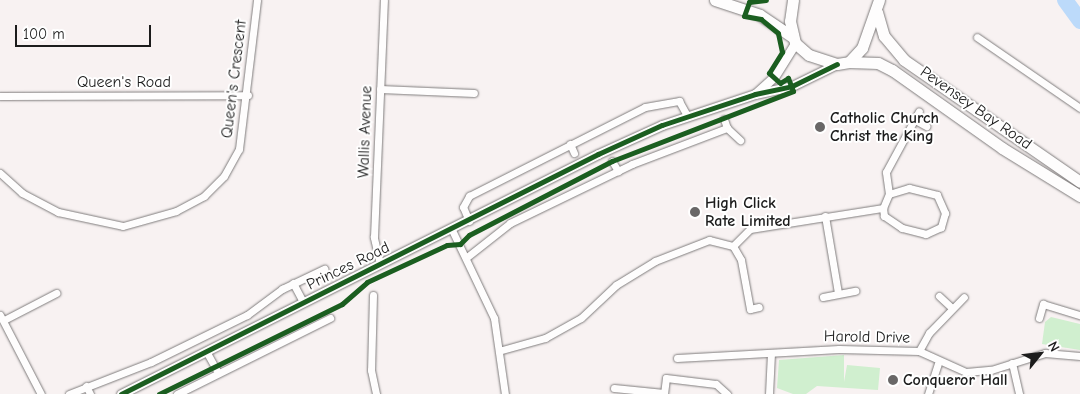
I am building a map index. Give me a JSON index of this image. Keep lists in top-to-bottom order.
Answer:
{
  "streets": {
    "main road": ["Pevensey Bay Road"],
    "street": [
      "Queen's Crescent",
      "Queen's Road",
      "Wallis Avenue",
      "Princes Road",
      "Harold Drive"
    ]
  },
  "crossings": [
    ["Queen's Crescent", "Queen's Road"],
    ["Pevensey Bay Road", "Princes Road"],
    ["Wallis Avenue", "Princes Road"]
  ],
  "places": ["Catholic Church Christ the King", "High Click Rate Limited", "Conqueror Hall"],
  "scale_bar": "100 m",
  "north": "top right"
}
